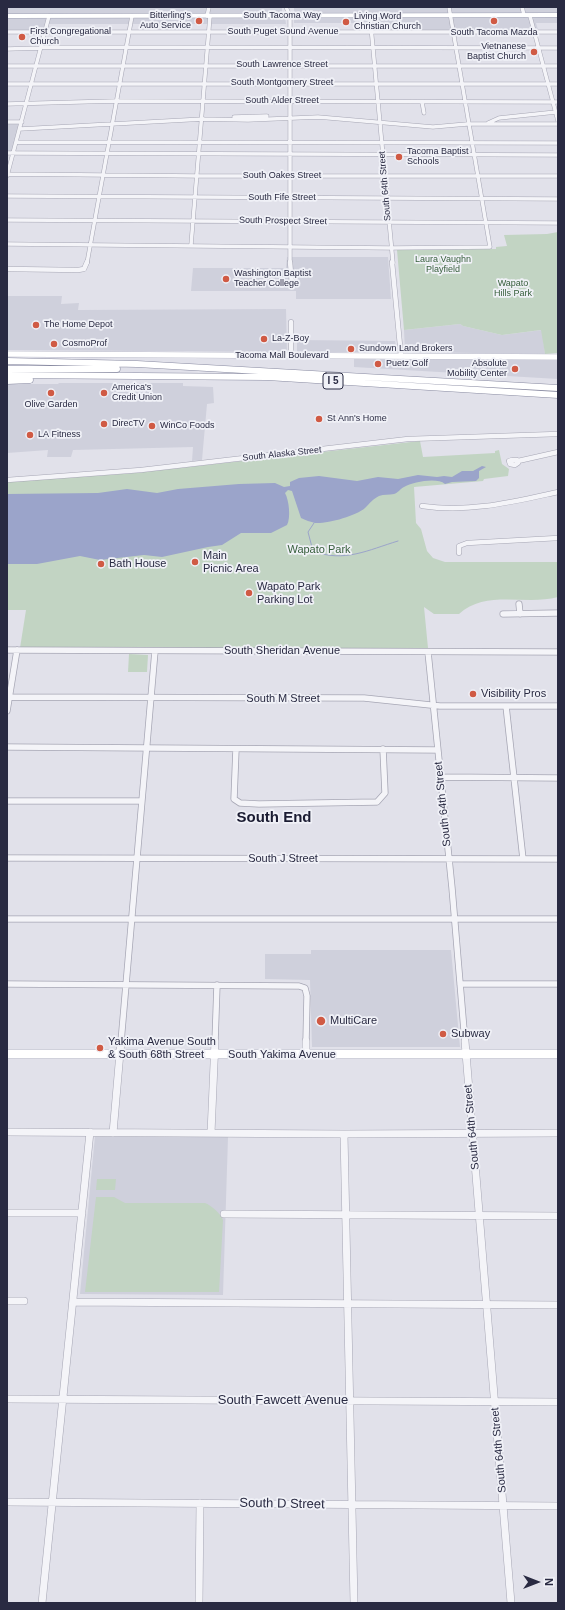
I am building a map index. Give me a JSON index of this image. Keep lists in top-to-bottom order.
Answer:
{
  "streets": {
    "highway": ["I 5"],
    "main road": ["South Tacoma Way", "Tacoma Mall Boulevard", "South Yakima Avenue"],
    "street": [
      "South Puget Sound Avenue",
      "South Lawrence Street",
      "South Montgomery Street",
      "South Alder Street",
      "South Oakes Street",
      "South 64th Street",
      "South Fife Street",
      "South Prospect Street",
      "South Alaska Street",
      "South Sheridan Avenue",
      "South M Street",
      "South J Street",
      "South Fawcett Avenue",
      "South D Street"
    ]
  },
  "crossings": [
    ["South Tacoma Way", "South 64th Street"],
    ["South Puget Sound Avenue", "South 64th Street"],
    ["South Lawrence Street", "South 64th Street"],
    ["South Montgomery Street", "South 64th Street"],
    ["South Alder Street", "South 64th Street"],
    ["South Oakes Street", "South 64th Street"],
    ["South 64th Street", "South Fife Street"],
    ["South 64th Street", "South Prospect Street"],
    ["South 64th Street", "Tacoma Mall Boulevard"],
    ["South 64th Street", "South Sheridan Avenue"],
    ["South 64th Street", "South M Street"],
    ["South 64th Street", "South J Street"],
    ["South 64th Street", "South Yakima Avenue"],
    ["South 64th Street", "South Fawcett Avenue"],
    ["South 64th Street", "South D Street"]
  ],
  "districts": ["South End"],
  "parks": ["Laura Vaughn Playfield", "Wapato Hills Park", "Wapato Park"],
  "places": [
    "Bitterling's Auto Service",
    "South Tacoma Mazda",
    "Living Word Christian Church",
    "First Congregational Church",
    "Vietnanese Baptist Church",
    "Tacoma Baptist Schools",
    "Washington Baptist Teacher College",
    "The Home Depot",
    "La-Z-Boy",
    "CosmoProf",
    "Sundown Land Brokers",
    "Puetz Golf",
    "Absolute Mobility Center",
    "Olive Garden",
    "America's Credit Union",
    "St Ann's Home",
    "DirecTV",
    "WinCo Foods",
    "LA Fitness",
    "Main Picnic Area",
    "Bath House",
    "Wapato Park Parking Lot",
    "Visibility Pros",
    "MultiCare",
    "Subway",
    "Yakima Avenue South & South 68th Street"
  ],
  "north": "right"
}
